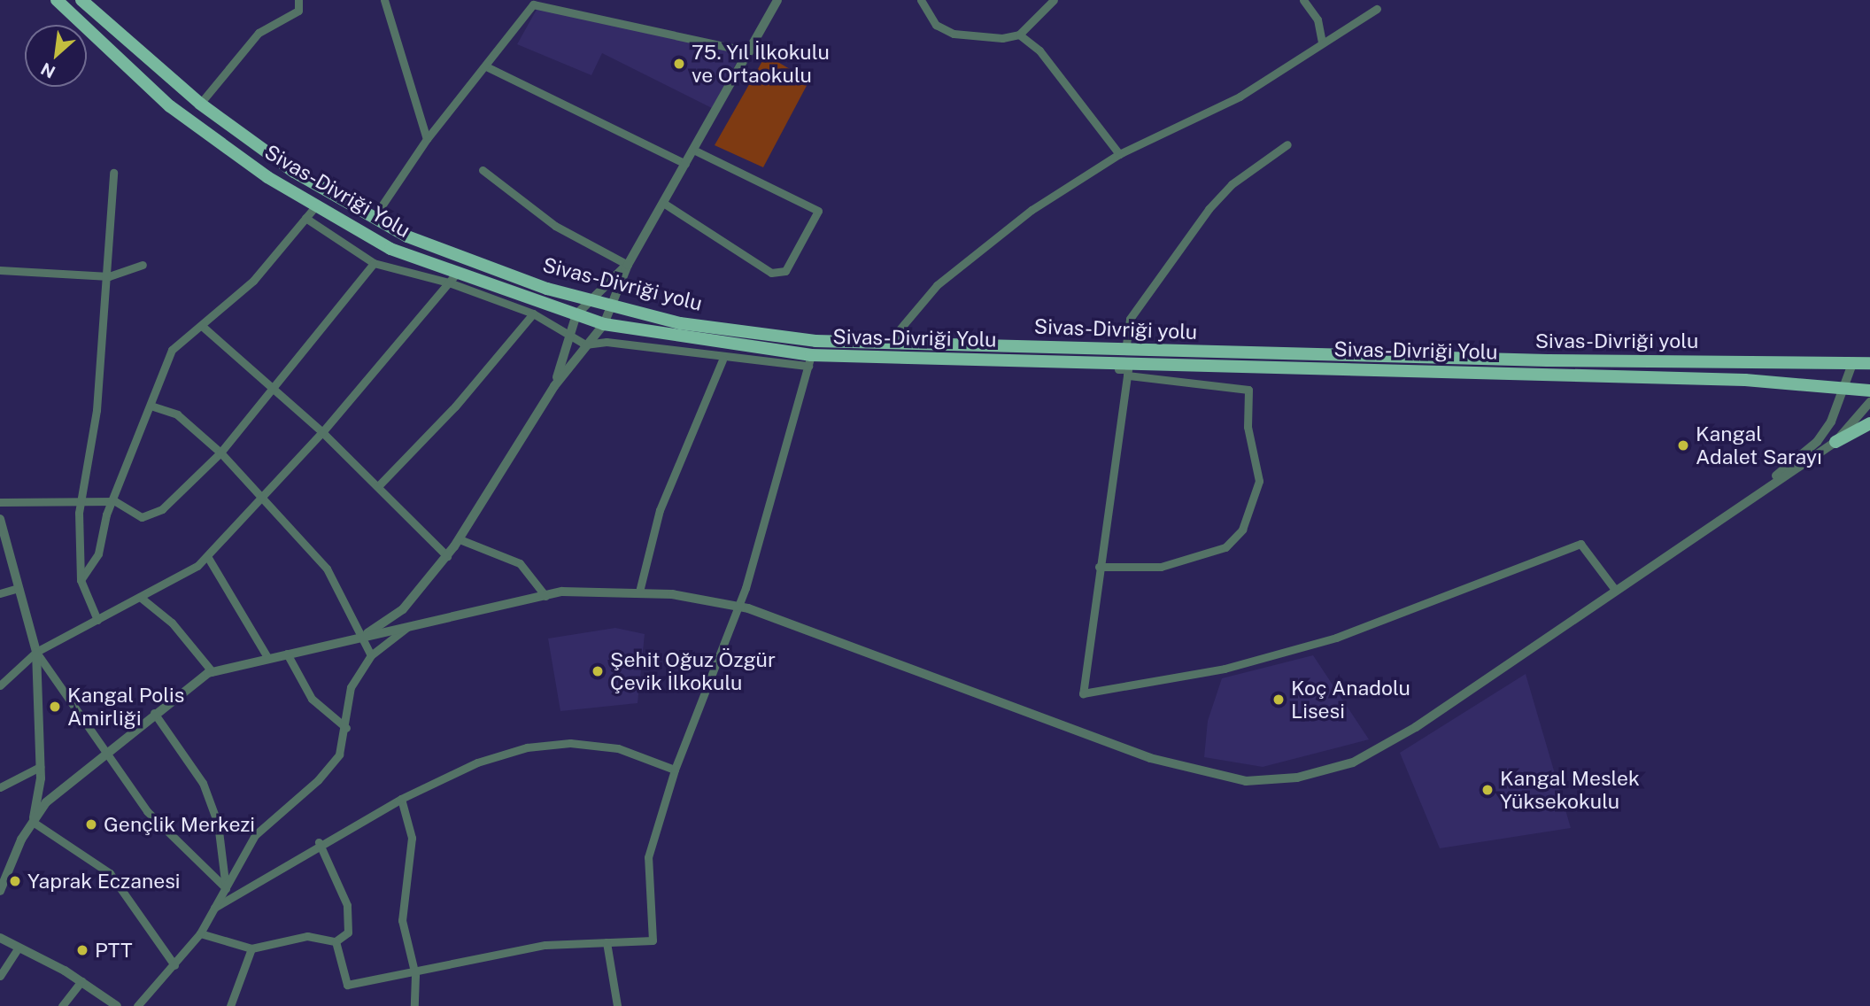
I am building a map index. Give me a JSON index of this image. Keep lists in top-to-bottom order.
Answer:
{
  "streets": {
    "main road": ["Sivas-Divriği Yolu", "Sivas-Divriği yolu"]
  },
  "places": [
    "75. Yıl İlkokulu ve Ortaokulu",
    "Kangal Adalet Sarayı",
    "Şehit Oğuz Özgür Çevik İlkokulu",
    "Koç Anadolu Lisesi",
    "Kangal Polis Amirliği",
    "Kangal Meslek Yüksekokulu",
    "Gençlik Merkezi",
    "Yaprak Eczanesi",
    "PTT"
  ],
  "north": "bottom left"
}
